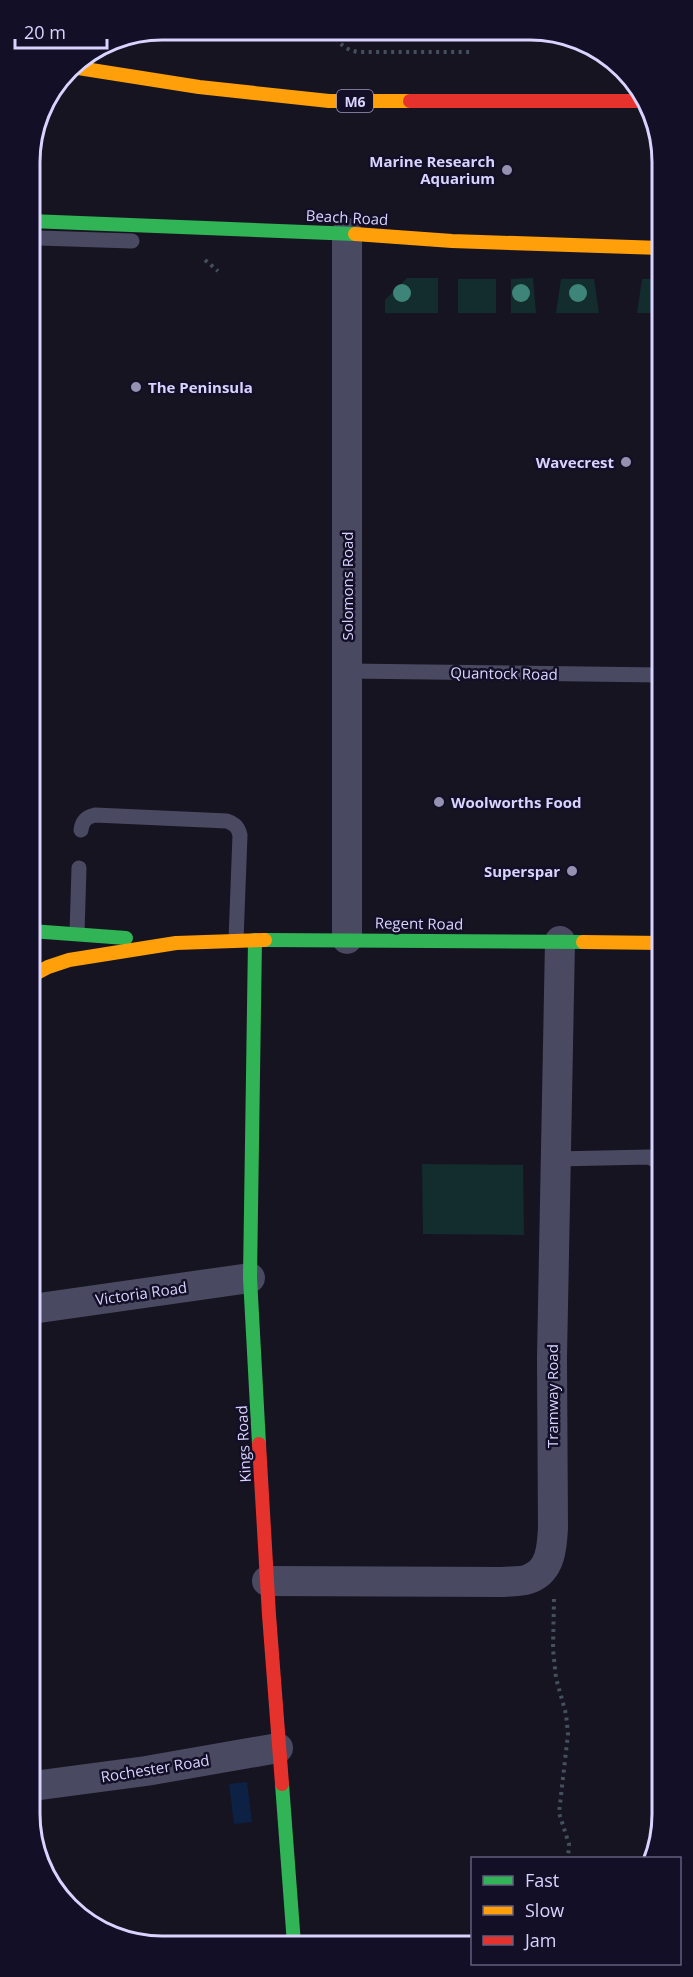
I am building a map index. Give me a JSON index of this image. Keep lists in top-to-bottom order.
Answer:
{
  "streets": {
    "main road": [
      "M6",
      "Beach Road",
      "Regent Road",
      "Kings Road"
    ],
    "street": [
      "Solomons Road",
      "Victoria Road",
      "Tramway Road",
      "Rochester Road"
    ],
    "lane": ["Quantock Road"]
  },
  "crossings": [
    ["Beach Road", "Solomons Road"],
    ["Solomons Road", "Quantock Road"],
    ["Solomons Road", "Regent Road"],
    ["Regent Road", "Tramway Road"],
    ["Regent Road", "Kings Road"],
    ["Victoria Road", "Kings Road"],
    ["Kings Road", "Rochester Road"]
  ],
  "places": [
    "Marine Research Aquarium",
    "The Peninsula",
    "Wavecrest",
    "Woolworths Food",
    "Superspar"
  ],
  "legend": ["Fast", "Slow", "Jam"],
  "scale_bar": "20 m"
}
